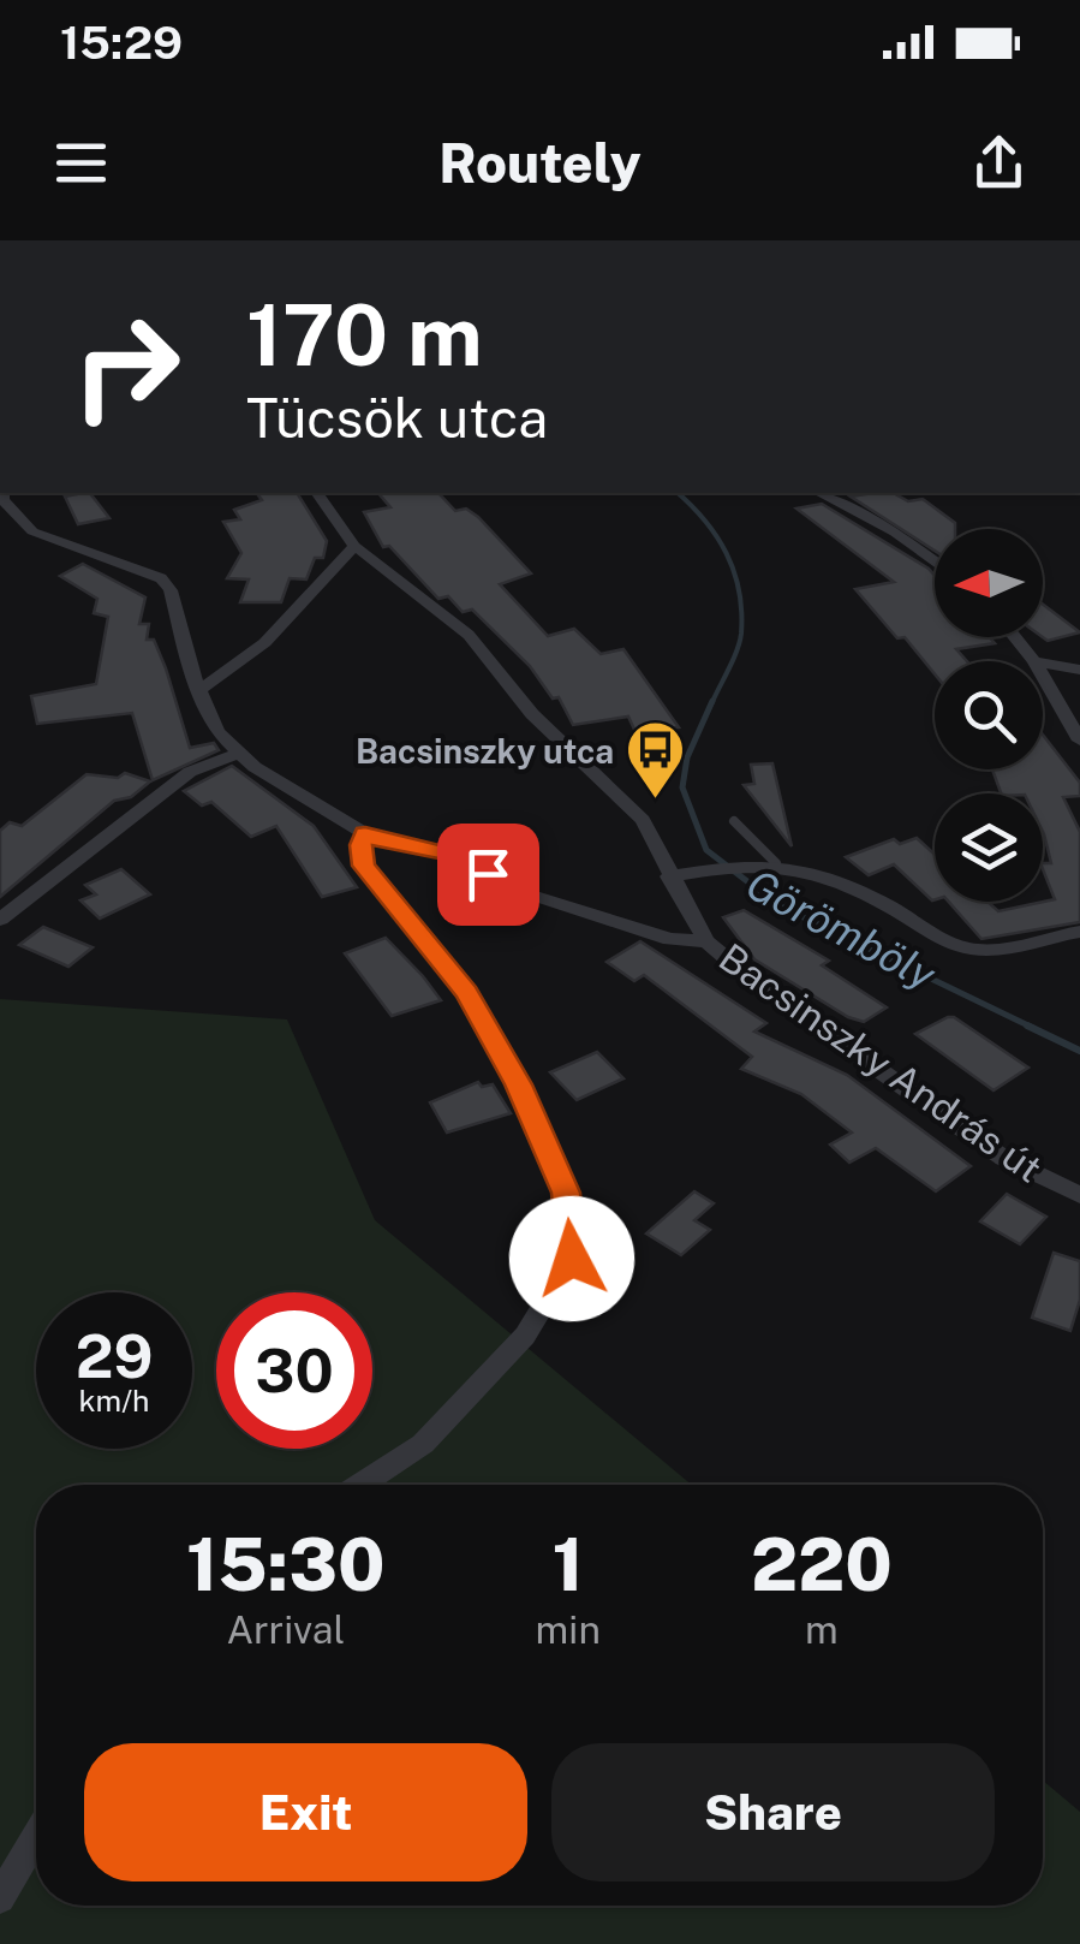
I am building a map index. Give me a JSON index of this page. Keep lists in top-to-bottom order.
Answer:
{
  "streets": {
    "street": ["Bacsinszky András út"]
  },
  "water": ["Görömböly"],
  "places": {
    "bus stop": ["Bacsinszky utca"]
  },
  "north": "left",
  "page": {
    "status": "15:29",
    "header": "Routely",
    "turn": ["170 m", "Tücsök utca"],
    "speed": "29 km/h",
    "limit": "30",
    "eta": [
      "15:30",
      "Arrival",
      "1",
      "min",
      "220",
      "m"
    ],
    "buttons": ["Exit", "Share"]
  }
}
